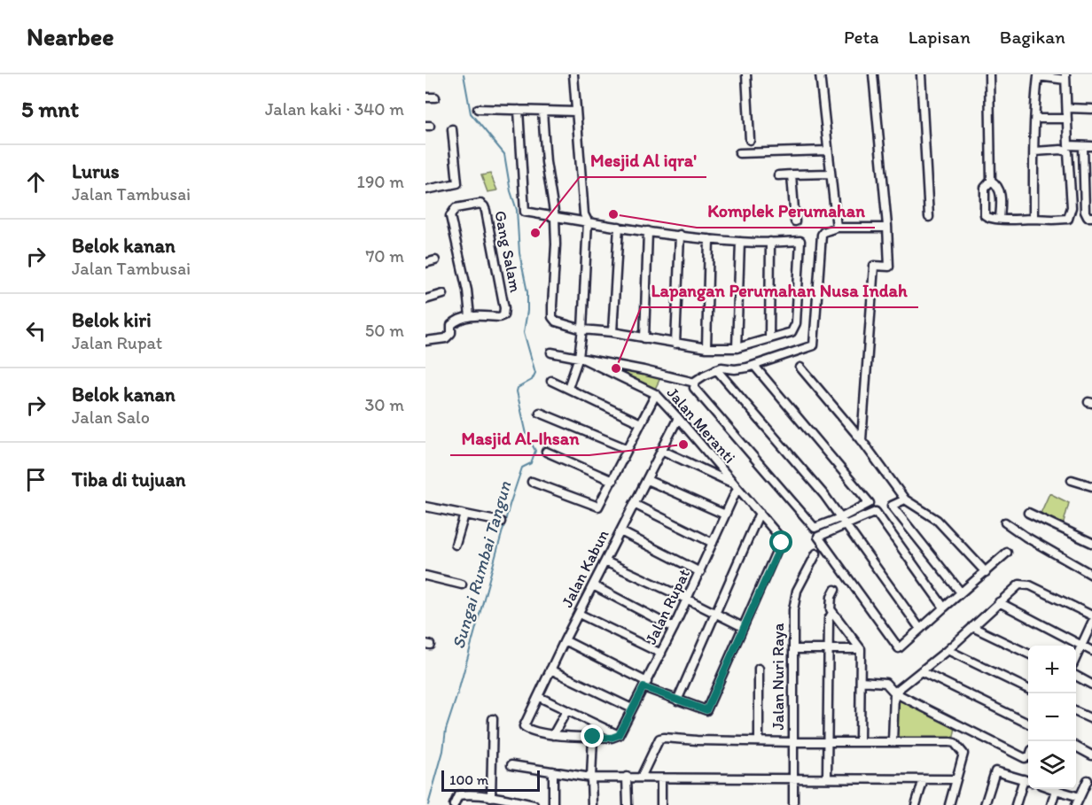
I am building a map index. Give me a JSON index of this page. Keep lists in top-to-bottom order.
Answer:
{
  "streets": {
    "street": [
      "Gang Salam",
      "Jalan Meranti",
      "Jalan Kabun",
      "Jalan Rupat",
      "Jalan Nuri Raya"
    ]
  },
  "crossings": [
    ["Jalan Meranti", "Jalan Kabun"],
    ["Jalan Meranti", "Jalan Rupat"]
  ],
  "water": ["Sungai Rumbai Tangun"],
  "places": [
    "Komplek Perumahan",
    "Mesjid Al iqra'",
    "Lapangan Perumahan Nusa Indah",
    "Masjid Al-Ihsan"
  ],
  "scale_bar": "100 m",
  "page": {
    "header": "Nearbee",
    "nav": ["Peta", "Lapisan", "Bagikan"],
    "heading": ["5 mnt", "Jalan kaki · 340 m"],
    "list": [
      ["Lurus", "Jalan Tambusai", "190 m"],
      ["Belok kanan", "Jalan Tambusai", "70 m"],
      ["Belok kiri", "Jalan Rupat", "50 m"],
      ["Belok kanan", "Jalan Salo", "30 m"],
      "Tiba di tujuan"
    ],
    "map_buttons": ["+", "−"],
    "scale": "100 m"
  }
}
